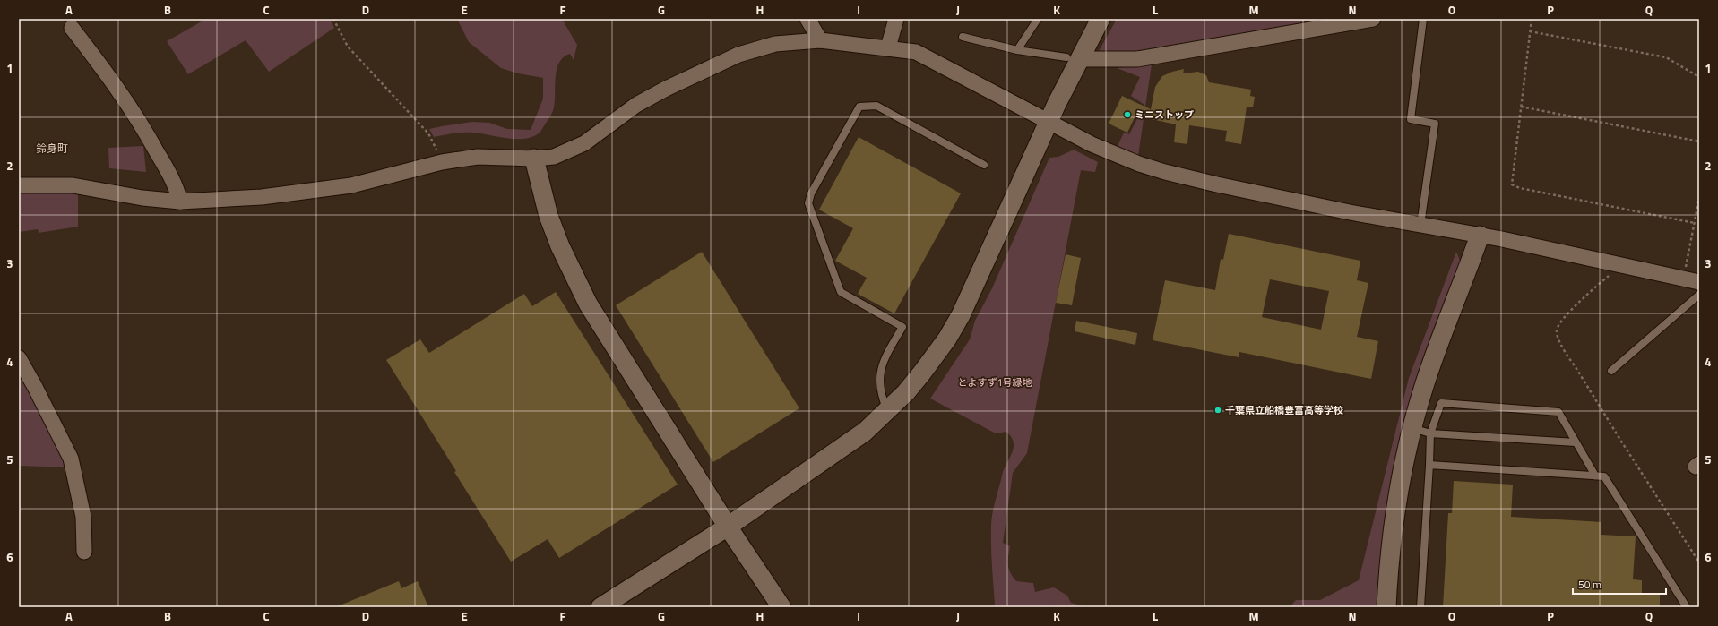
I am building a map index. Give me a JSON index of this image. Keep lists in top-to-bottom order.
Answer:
{
  "districts": ["鈴身町"],
  "parks": ["とよすず1号緑地"],
  "places": ["ミニストップ", "千葉県立船橋豊富高等学校"],
  "scale_bar": "50 m",
  "grid": {
    "columns": [
      "A",
      "B",
      "C",
      "D",
      "E",
      "F",
      "G",
      "H",
      "I",
      "J",
      "K",
      "L",
      "M",
      "N",
      "O",
      "P",
      "Q"
    ],
    "rows": [
      "1",
      "2",
      "3",
      "4",
      "5",
      "6"
    ]
  }
}
